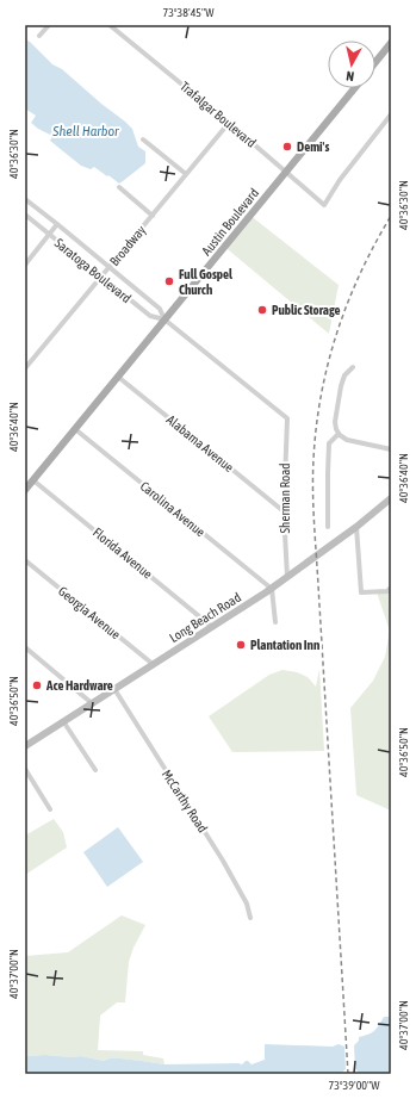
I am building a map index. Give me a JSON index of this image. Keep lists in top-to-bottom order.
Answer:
{
  "streets": {
    "main road": ["Austin Boulevard", "Long Beach Road"],
    "street": [
      "Trafalgar Boulevard",
      "Broadway",
      "Saratoga Boulevard",
      "Alabama Avenue",
      "Sherman Road",
      "Carolina Avenue",
      "Florida Avenue",
      "Georgia Avenue",
      "McCarthy Road"
    ]
  },
  "crossings": [
    ["Trafalgar Boulevard", "Austin Boulevard"],
    ["Trafalgar Boulevard", "Broadway"],
    ["Austin Boulevard", "Saratoga Boulevard"],
    ["Austin Boulevard", "Alabama Avenue"],
    ["Austin Boulevard", "Carolina Avenue"],
    ["Austin Boulevard", "Florida Avenue"],
    ["Broadway", "Saratoga Boulevard"],
    ["Saratoga Boulevard", "Sherman Road"],
    ["Alabama Avenue", "Sherman Road"],
    ["Sherman Road", "Long Beach Road"],
    ["Carolina Avenue", "Long Beach Road"],
    ["Florida Avenue", "Long Beach Road"],
    ["Georgia Avenue", "Long Beach Road"],
    ["Long Beach Road", "McCarthy Road"]
  ],
  "water": ["Shell Harbor"],
  "places": [
    "Demi's",
    "Full Gospel Church",
    "Public Storage",
    "Plantation Inn",
    "Ace Hardware"
  ],
  "north": "bottom",
  "coordinates": [
    "73°38'45\"W",
    "40°36'30\"N",
    "40°36'40\"N",
    "40°36'50\"N",
    "40°37'00\"N",
    "73°39'00\"W"
  ]
}
